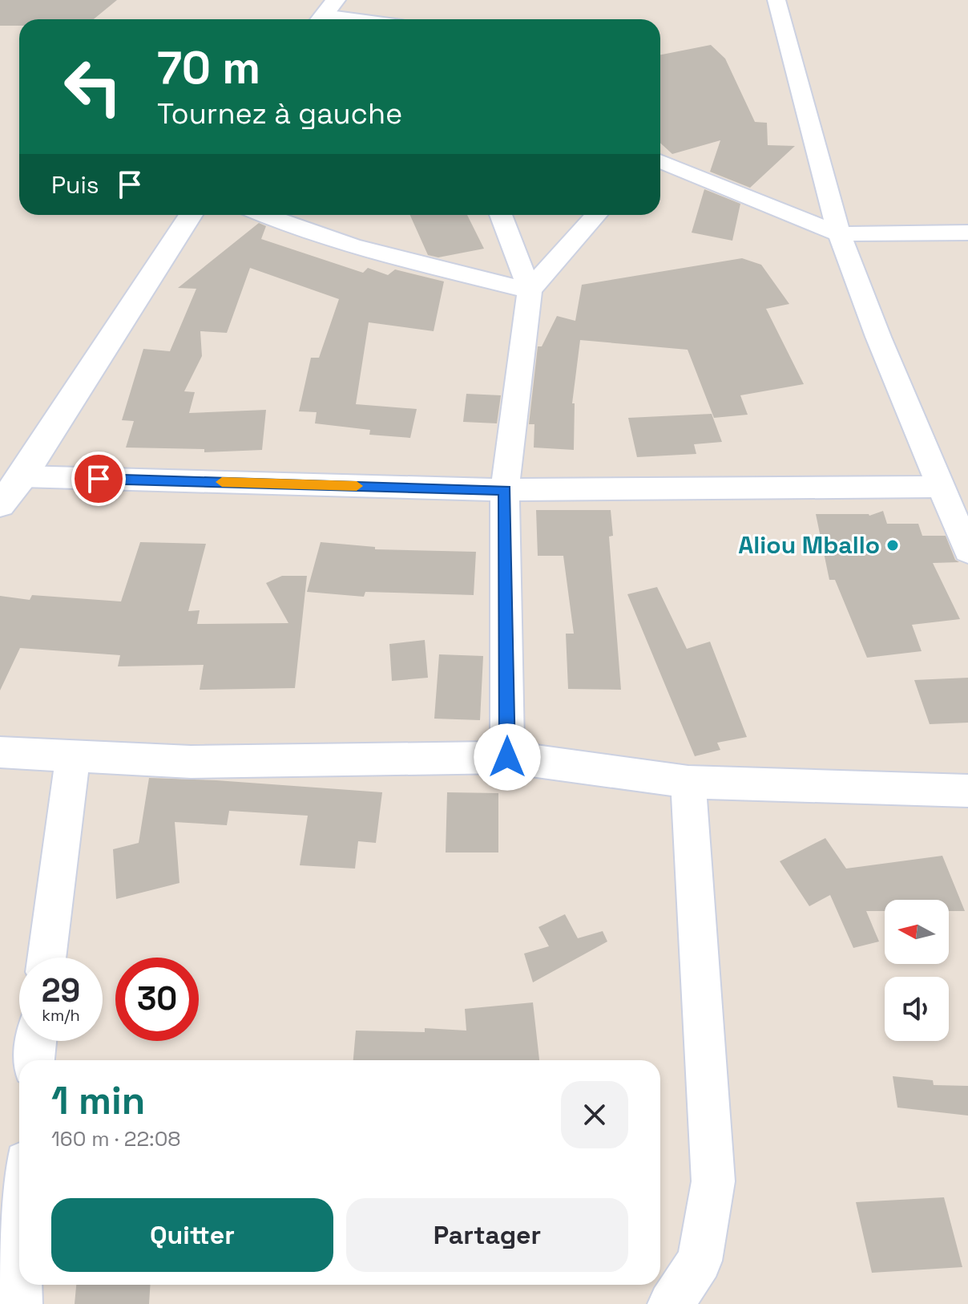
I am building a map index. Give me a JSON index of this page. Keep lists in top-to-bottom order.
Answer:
{
  "places": ["Aliou Mballo"],
  "north": "left",
  "page": {
    "turn": ["70 m", "Tournez à gauche"],
    "then": "Puis",
    "speed": "29 km/h",
    "limit": "30",
    "heading": ["1 min", "160 m · 22:08"],
    "buttons": ["Quitter", "Partager"]
  }
}
